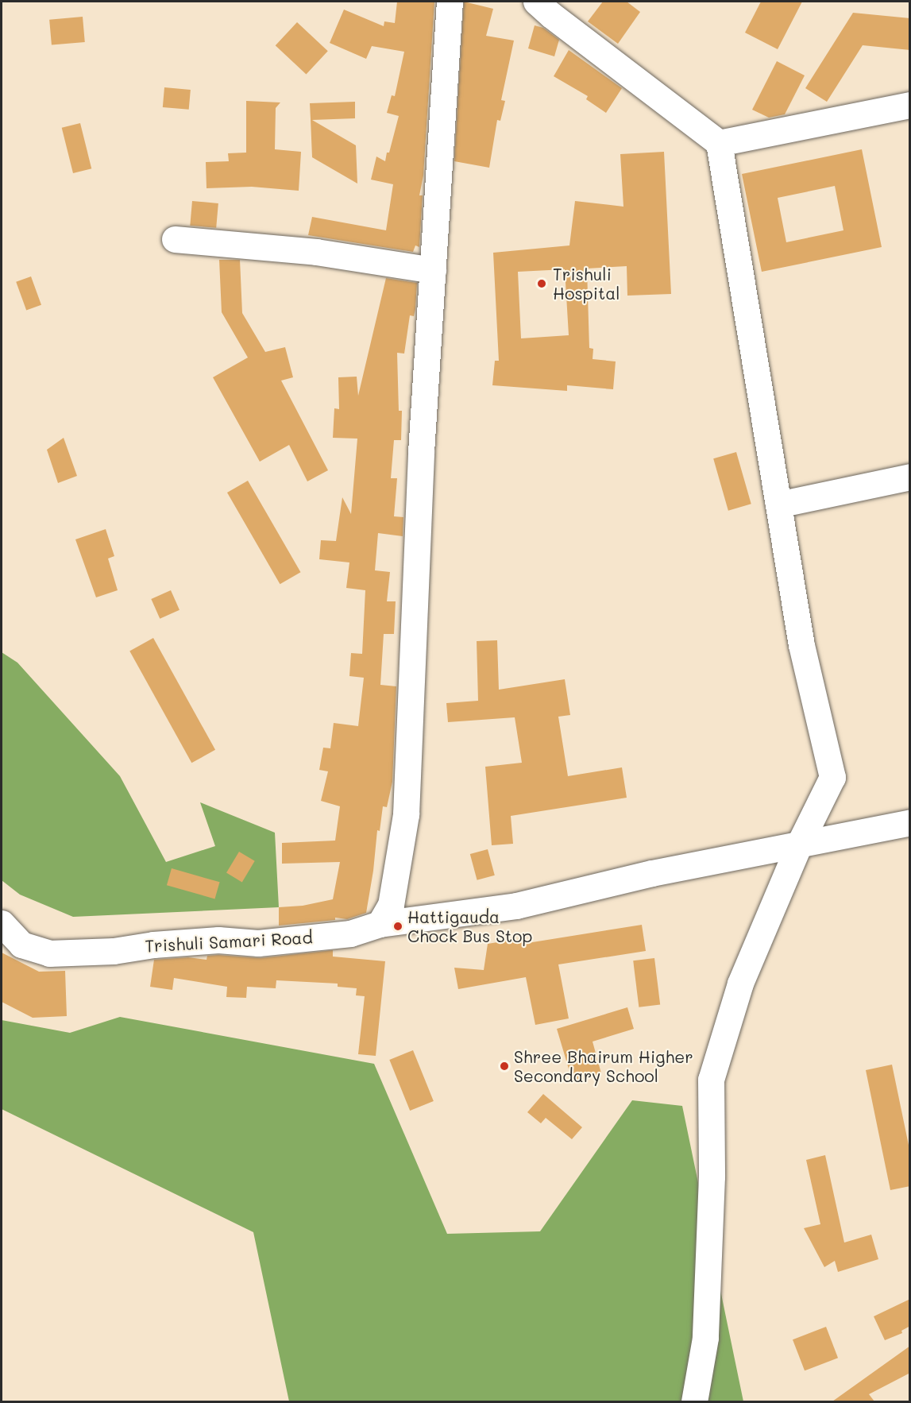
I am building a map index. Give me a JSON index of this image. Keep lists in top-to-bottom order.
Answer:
{
  "streets": {
    "street": ["Trishuli Samari Road"]
  },
  "places": ["Trishuli Hospital", "Hattigauda Chock Bus Stop", "Shree Bhairum Higher Secondary School"]
}
